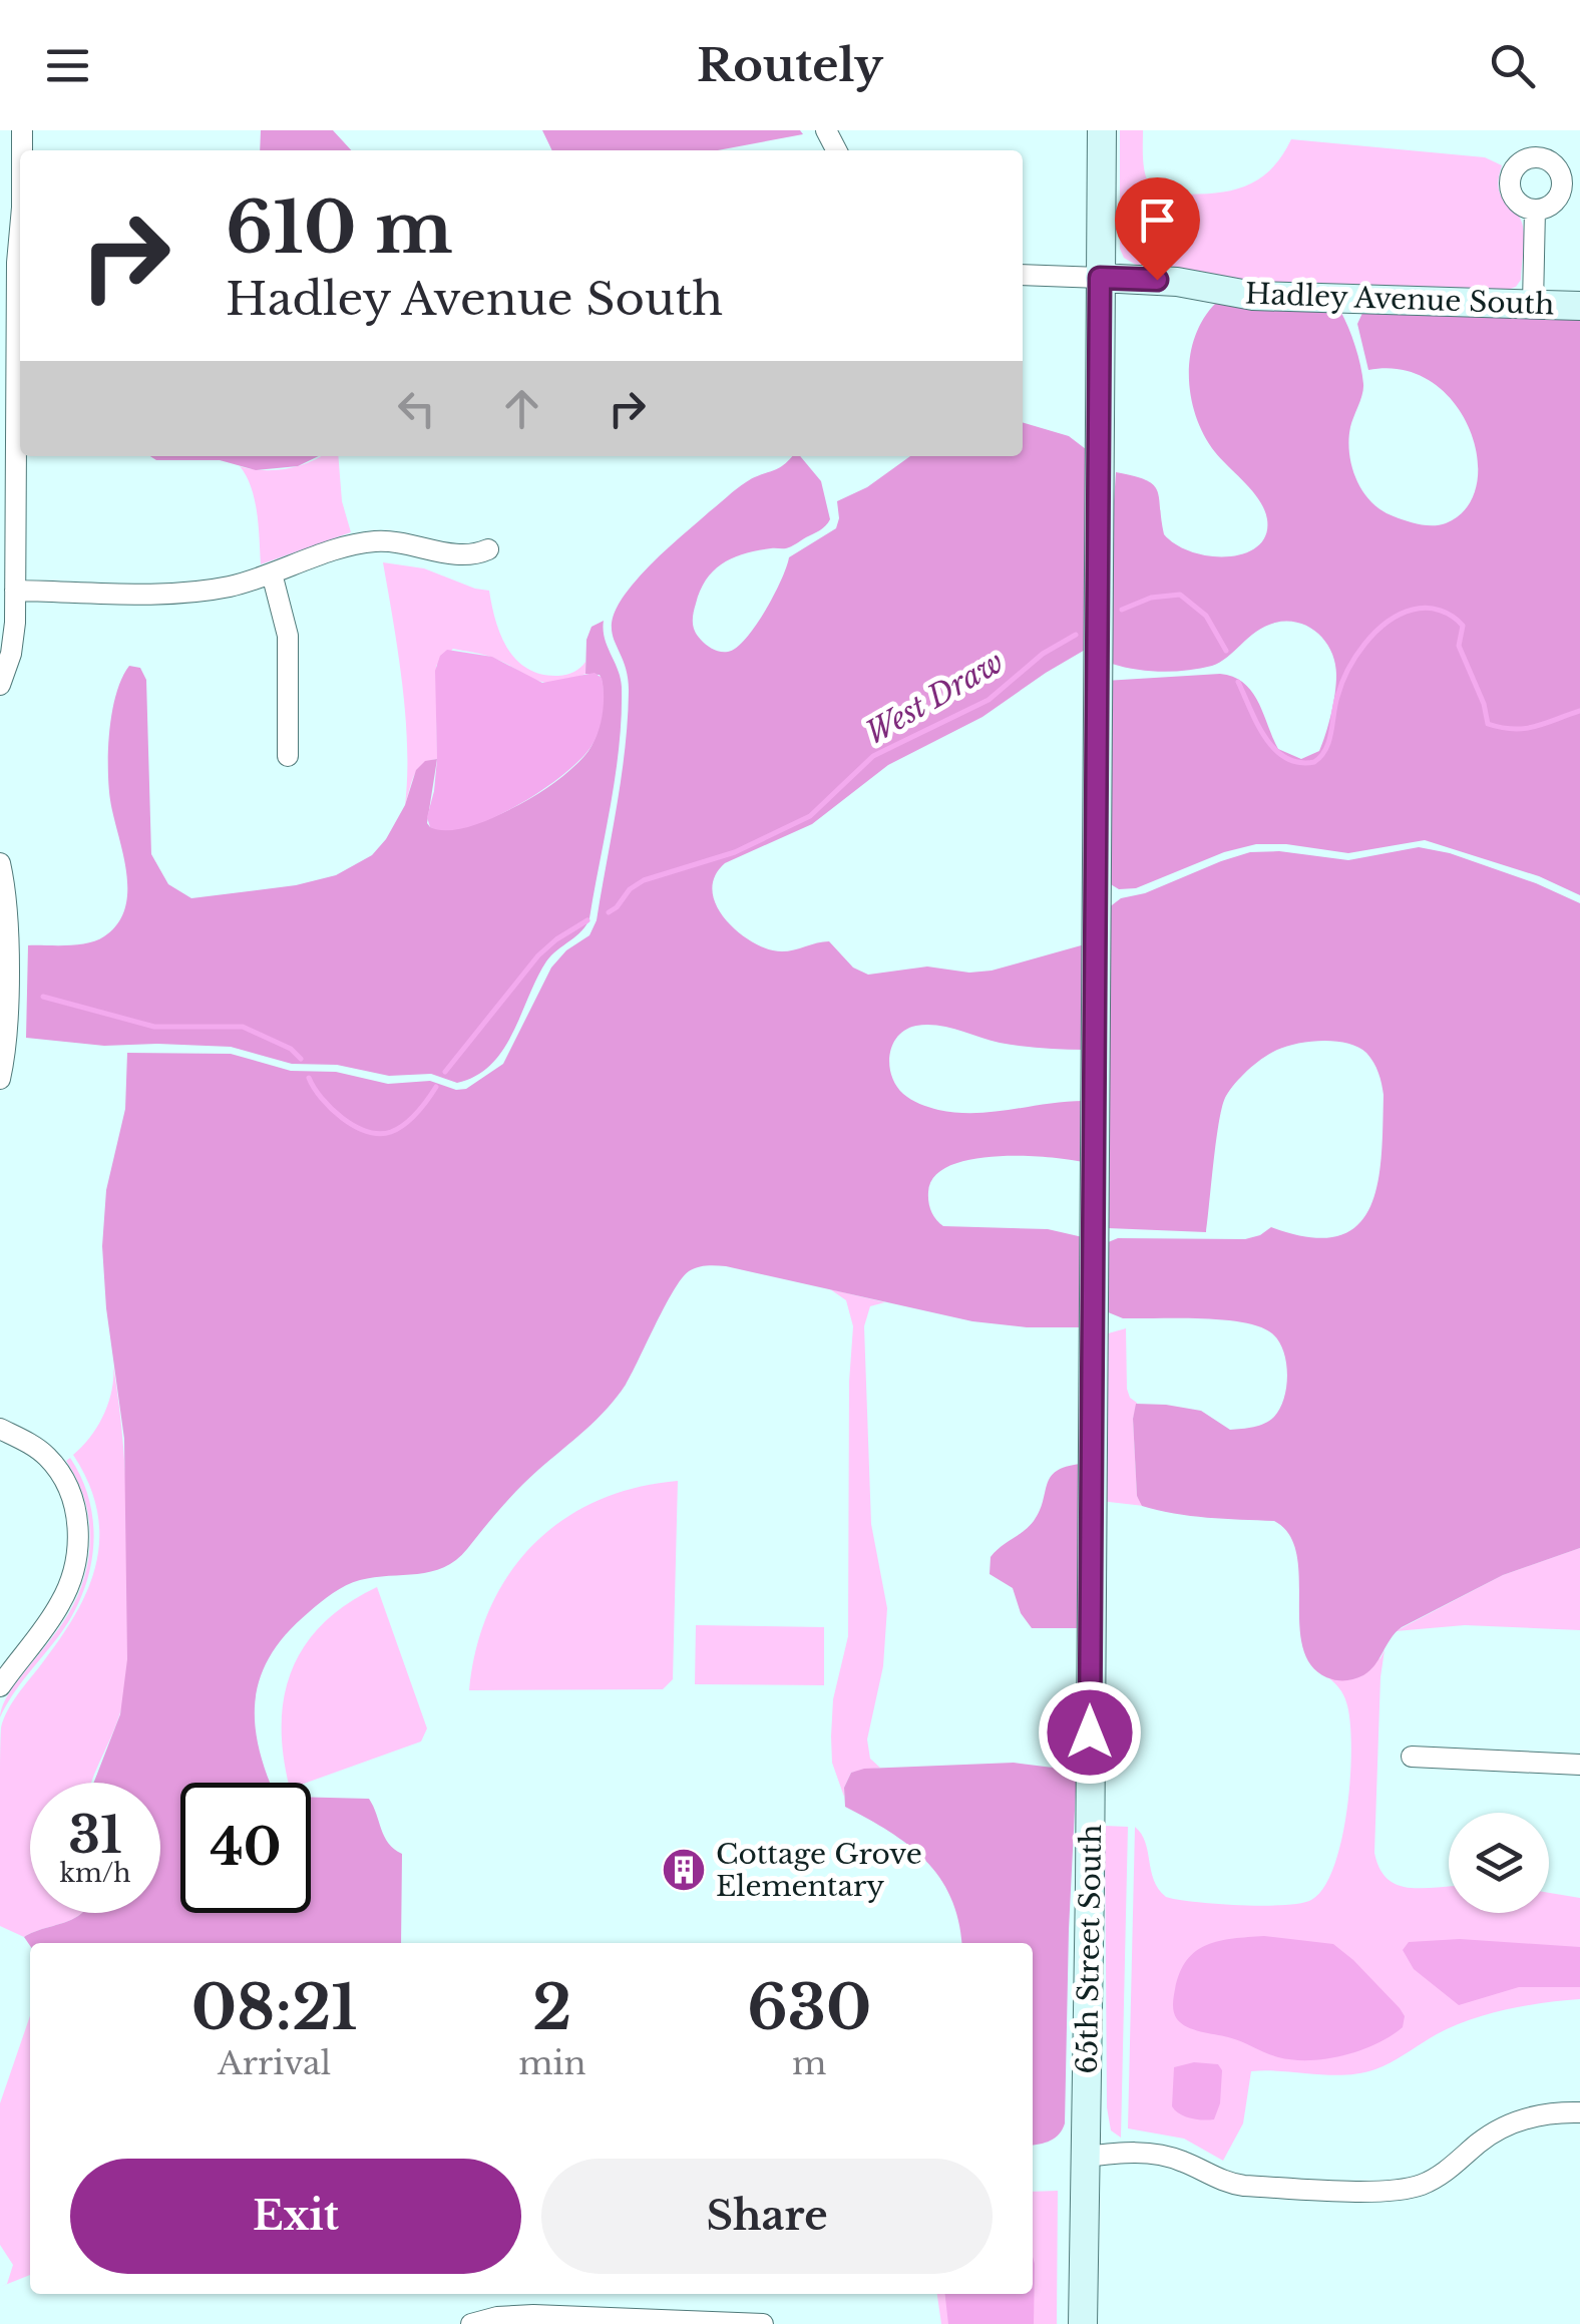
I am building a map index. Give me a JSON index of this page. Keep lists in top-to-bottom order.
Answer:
{
  "streets": {
    "street": ["Hadley Avenue South", "65th Street South"]
  },
  "crossings": [
    ["Hadley Avenue South", "65th Street South"]
  ],
  "water": ["West Draw"],
  "places": {
    "building": ["Cottage Grove Elementary"]
  },
  "page": {
    "header": "Routely",
    "turn": ["610 m", "Hadley Avenue South"],
    "speed": "31 km/h",
    "limit": "40",
    "eta": [
      "08:21",
      "Arrival",
      "2",
      "min",
      "630",
      "m"
    ],
    "buttons": ["Exit", "Share"]
  }
}
